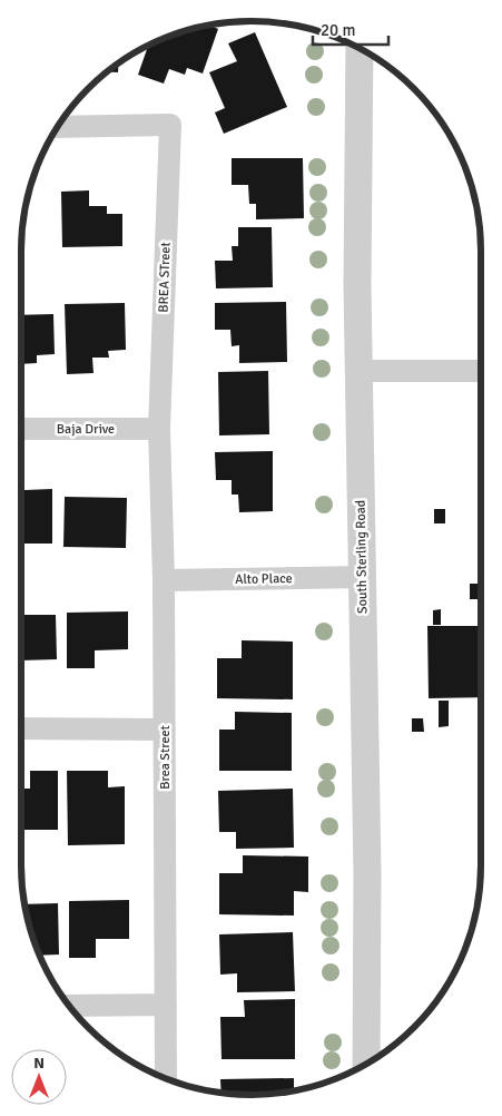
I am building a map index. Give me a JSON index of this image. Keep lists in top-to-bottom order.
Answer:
{
  "streets": {
    "street": [
      "BREA STreet",
      "Baja Drive",
      "South Sterling Road",
      "Alto Place",
      "Brea Street"
    ]
  },
  "crossings": [
    ["BREA STreet", "Baja Drive"],
    ["BREA STreet", "Brea Street"],
    ["Baja Drive", "Brea Street"],
    ["South Sterling Road", "Alto Place"],
    ["Alto Place", "Brea Street"]
  ],
  "scale_bar": "20 m",
  "north": "top"
}
